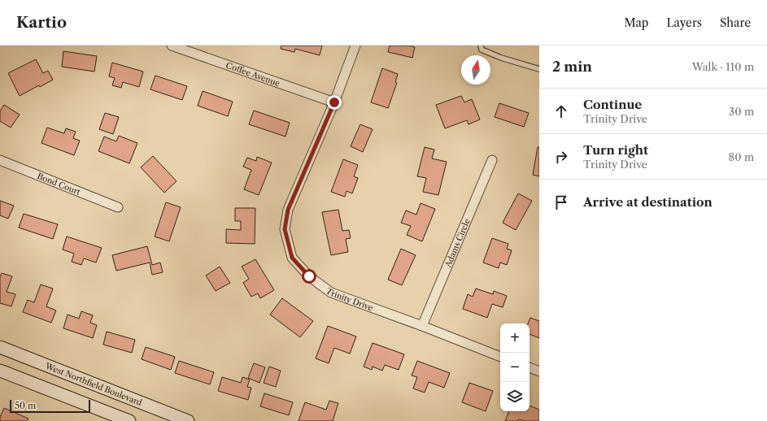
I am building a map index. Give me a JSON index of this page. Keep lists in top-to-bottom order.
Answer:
{
  "streets": {
    "main road": ["West Northfield Boulevard"],
    "street": [
      "Coffee Avenue",
      "Bond Court",
      "Adams Circle",
      "Trinity Drive"
    ]
  },
  "crossings": [
    ["Coffee Avenue", "Trinity Drive"],
    ["Adams Circle", "Trinity Drive"]
  ],
  "scale_bar": "50 m",
  "north": "top",
  "page": {
    "header": "Kartio",
    "nav": ["Map", "Layers", "Share"],
    "heading": ["2 min", "Walk · 110 m"],
    "list": [
      ["Continue", "Trinity Drive", "30 m"],
      ["Turn right", "Trinity Drive", "80 m"],
      "Arrive at destination"
    ],
    "map_buttons": ["+", "−"],
    "scale": "50 m"
  }
}
